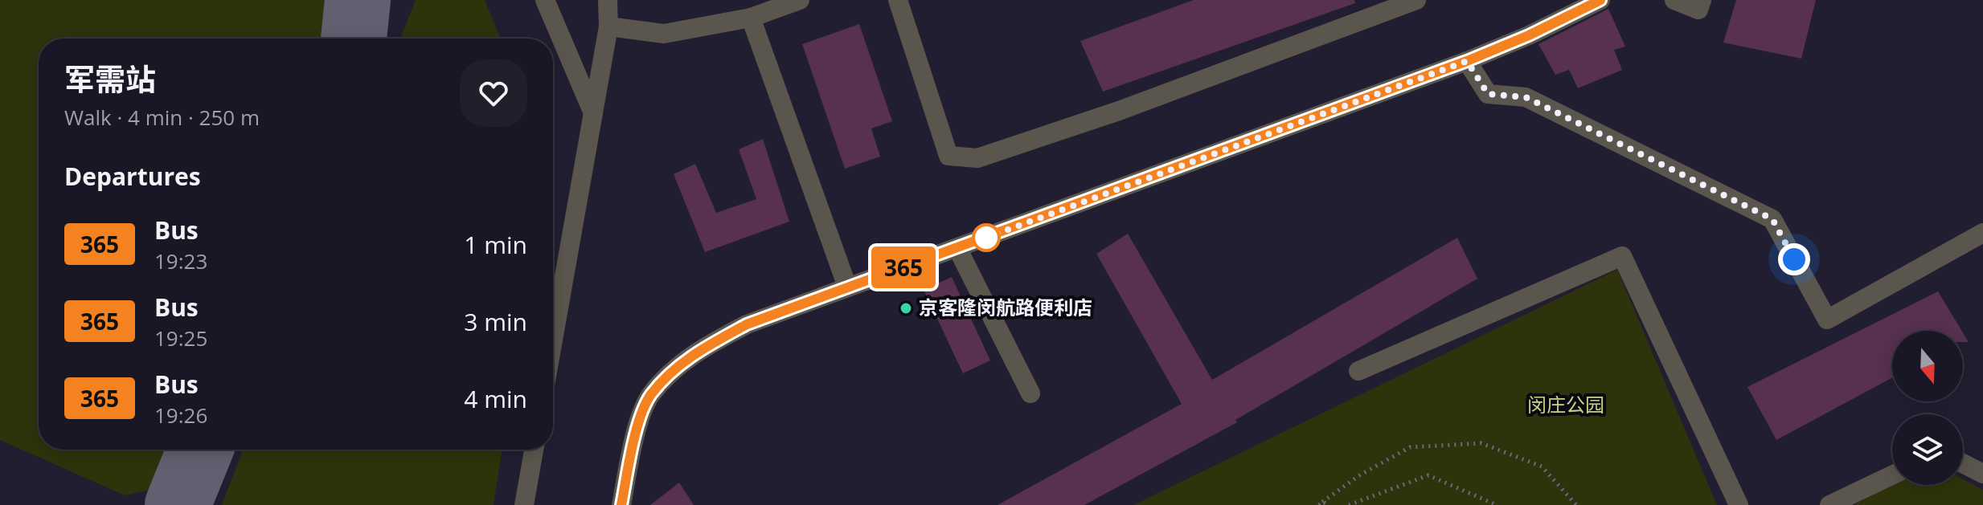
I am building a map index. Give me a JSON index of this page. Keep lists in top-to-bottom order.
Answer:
{
  "parks": ["闵庄公园"],
  "places": ["京客隆闵航路便利店"],
  "lines": ["bus line 365"],
  "north": "bottom",
  "page": {
    "on_map": "365",
    "heading": [
      ["军需站", "Walk · 4 min · 250 m"],
      "Departures"
    ],
    "list": [
      {
        "mark": "365",
        "name": "Bus",
        "note": "19:23",
        "value": "1 min"
      },
      {
        "mark": "365",
        "name": "Bus",
        "note": "19:25",
        "value": "3 min"
      },
      {
        "mark": "365",
        "name": "Bus",
        "note": "19:26",
        "value": "4 min"
      }
    ]
  }
}
